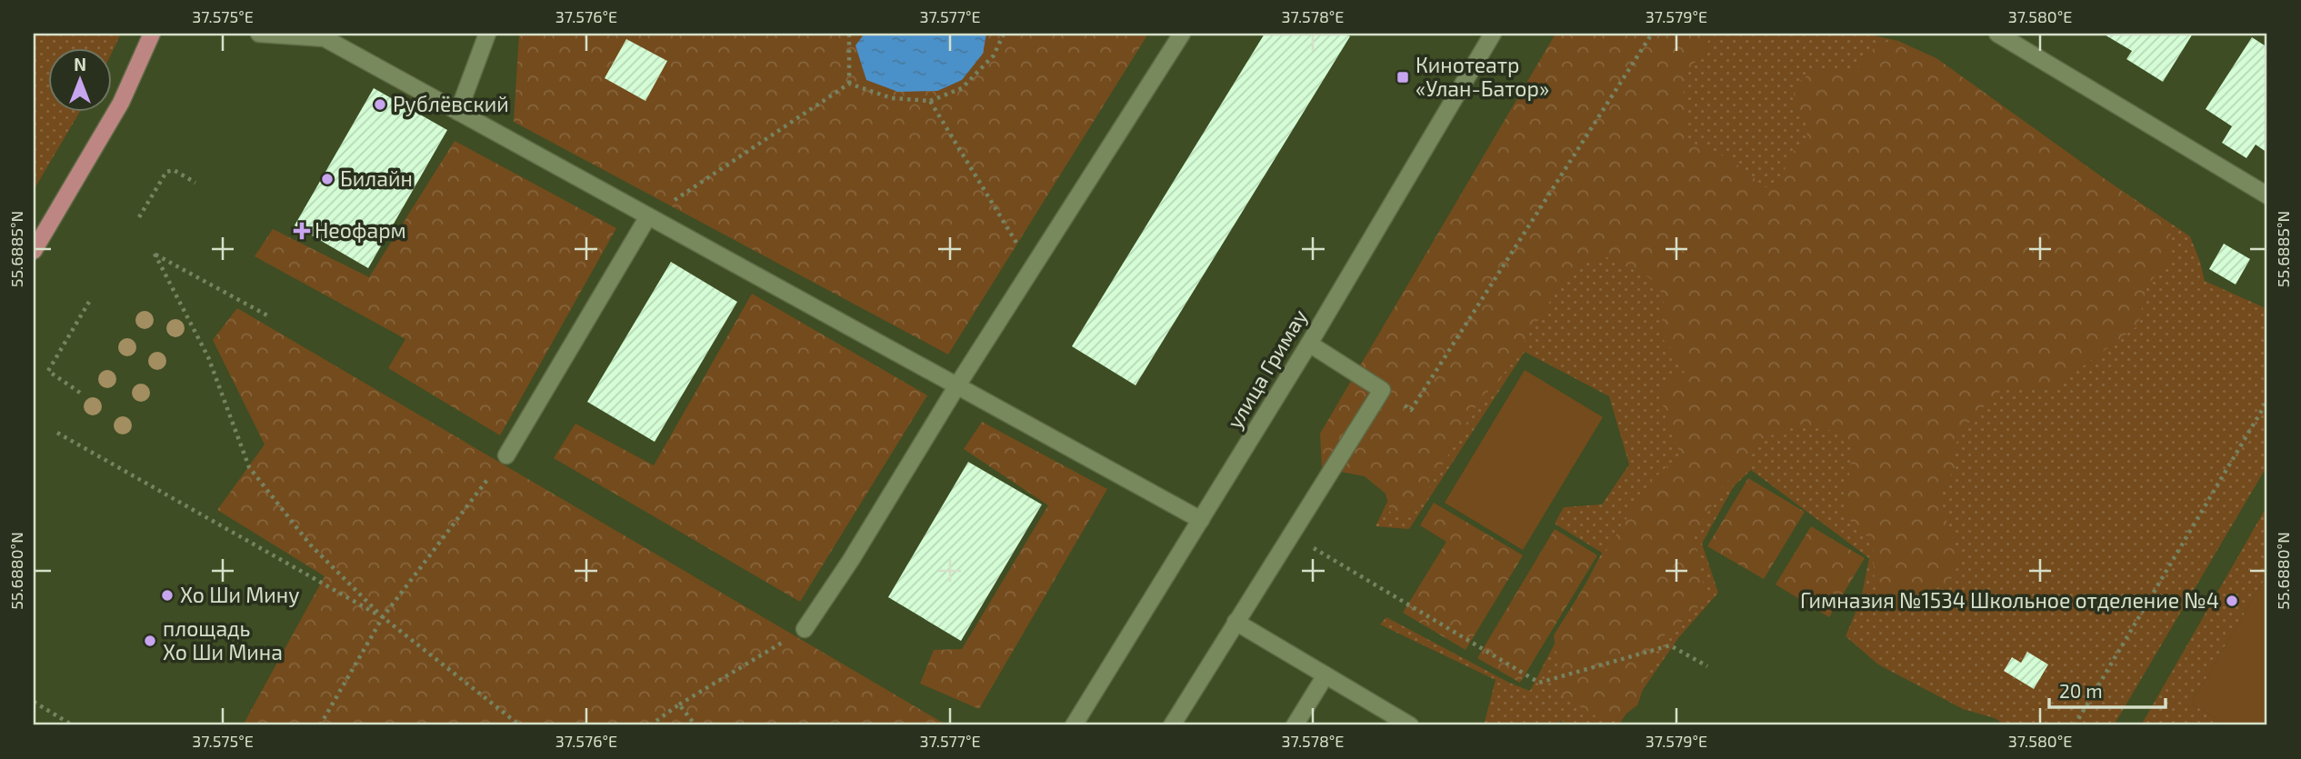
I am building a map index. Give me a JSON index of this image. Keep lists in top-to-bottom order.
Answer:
{
  "streets": {
    "street": ["улица Гримау"]
  },
  "places": {
    "transit": ["Кинотеатр «Улан-Батор»"],
    "other": [
      "Рублёвский",
      "Билайн",
      "Хо Ши Мину",
      "Гимназия №1534 Школьное отделение №4",
      "площадь Хо Ши Мина"
    ],
    "health": ["Неофарм"]
  },
  "scale_bar": "20 m",
  "north": "top",
  "coordinates": [
    "37.575°E",
    "37.576°E",
    "37.577°E",
    "37.578°E",
    "37.579°E",
    "37.580°E",
    "55.6885°N",
    "55.6880°N"
  ]
}
